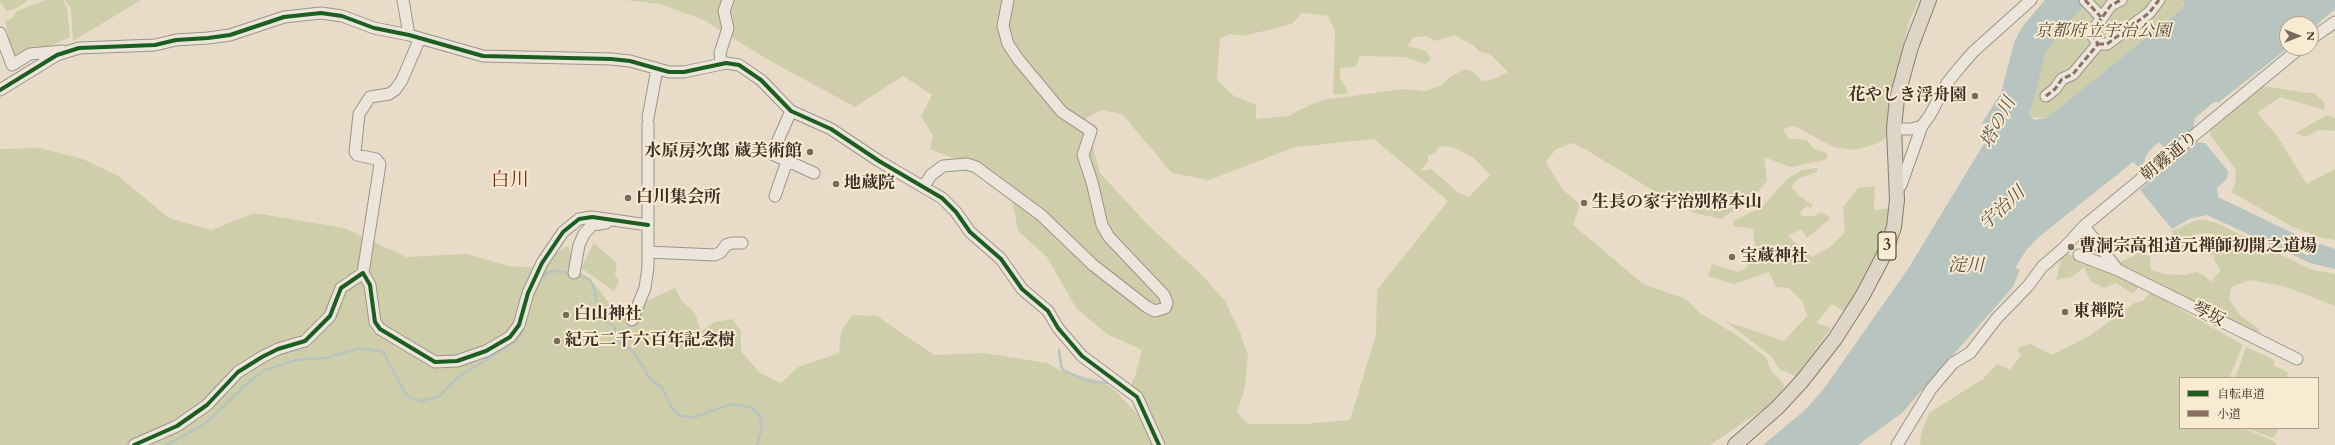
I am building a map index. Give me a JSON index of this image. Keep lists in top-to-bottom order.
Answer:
{
  "streets": {
    "main road": ["3"],
    "street": ["朝霧通り", "琴坂"]
  },
  "crossings": [
    ["朝霧通り", "琴坂"]
  ],
  "districts": ["白川"],
  "water": ["塔の川", "宇治川", "淀川"],
  "parks": ["京都府立宇治公園"],
  "places": [
    "花やしき浮舟園",
    "水原房次郎 蔵美術館",
    "地蔵院",
    "白川集会所",
    "生長の家宇治別格本山",
    "曹洞宗高祖道元禅師初開之道場",
    "宝蔵神社",
    "東禅院",
    "白山神社",
    "紀元二千六百年記念樹"
  ],
  "legend": ["自転車道", "小道"],
  "north": "right"
}
